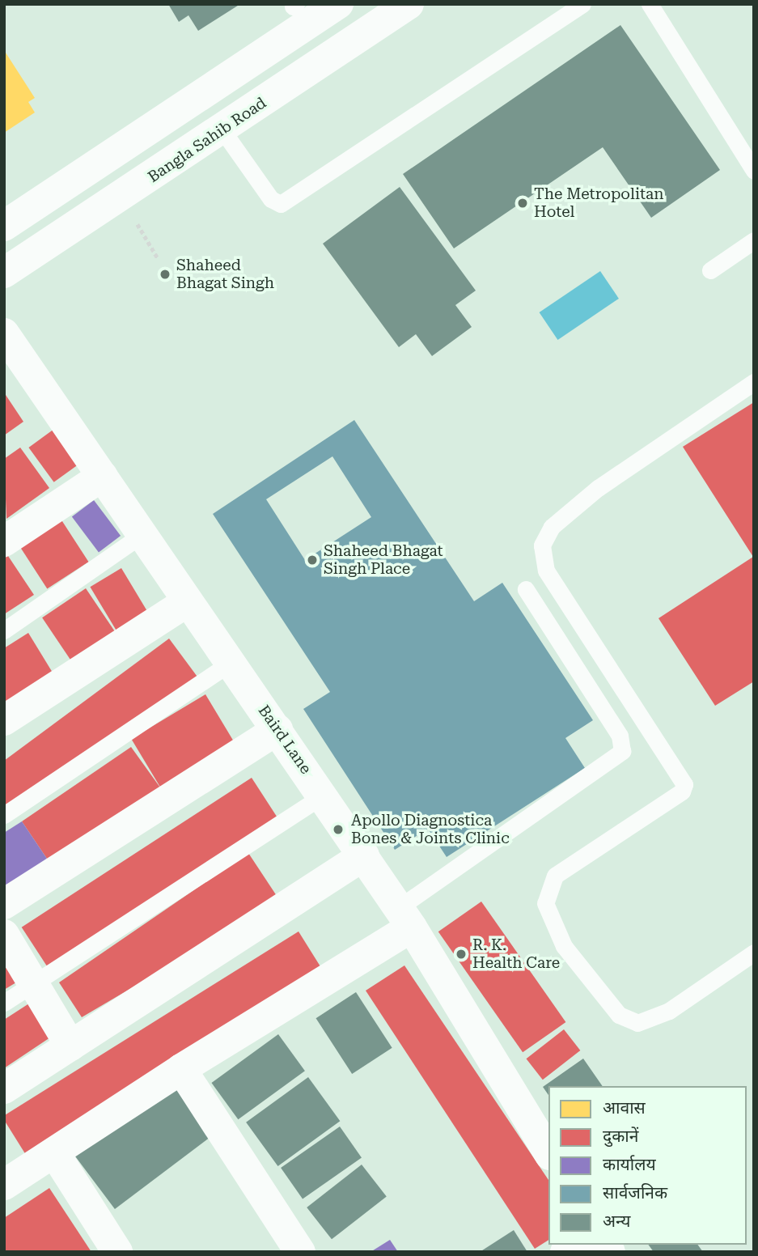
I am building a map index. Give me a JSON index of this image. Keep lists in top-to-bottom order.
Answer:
{
  "streets": {
    "street": ["Bangla Sahib Road", "Baird Lane"]
  },
  "places": [
    "The Metropolitan Hotel",
    "Shaheed Bhagat Singh",
    "Shaheed Bhagat Singh Place",
    "Apollo Diagnostica Bones & Joints Clinic",
    "R. K. Health Care"
  ],
  "legend": [
    "आवास",
    "दुकानें",
    "कार्यालय",
    "सार्वजनिक",
    "अन्य"
  ]
}
